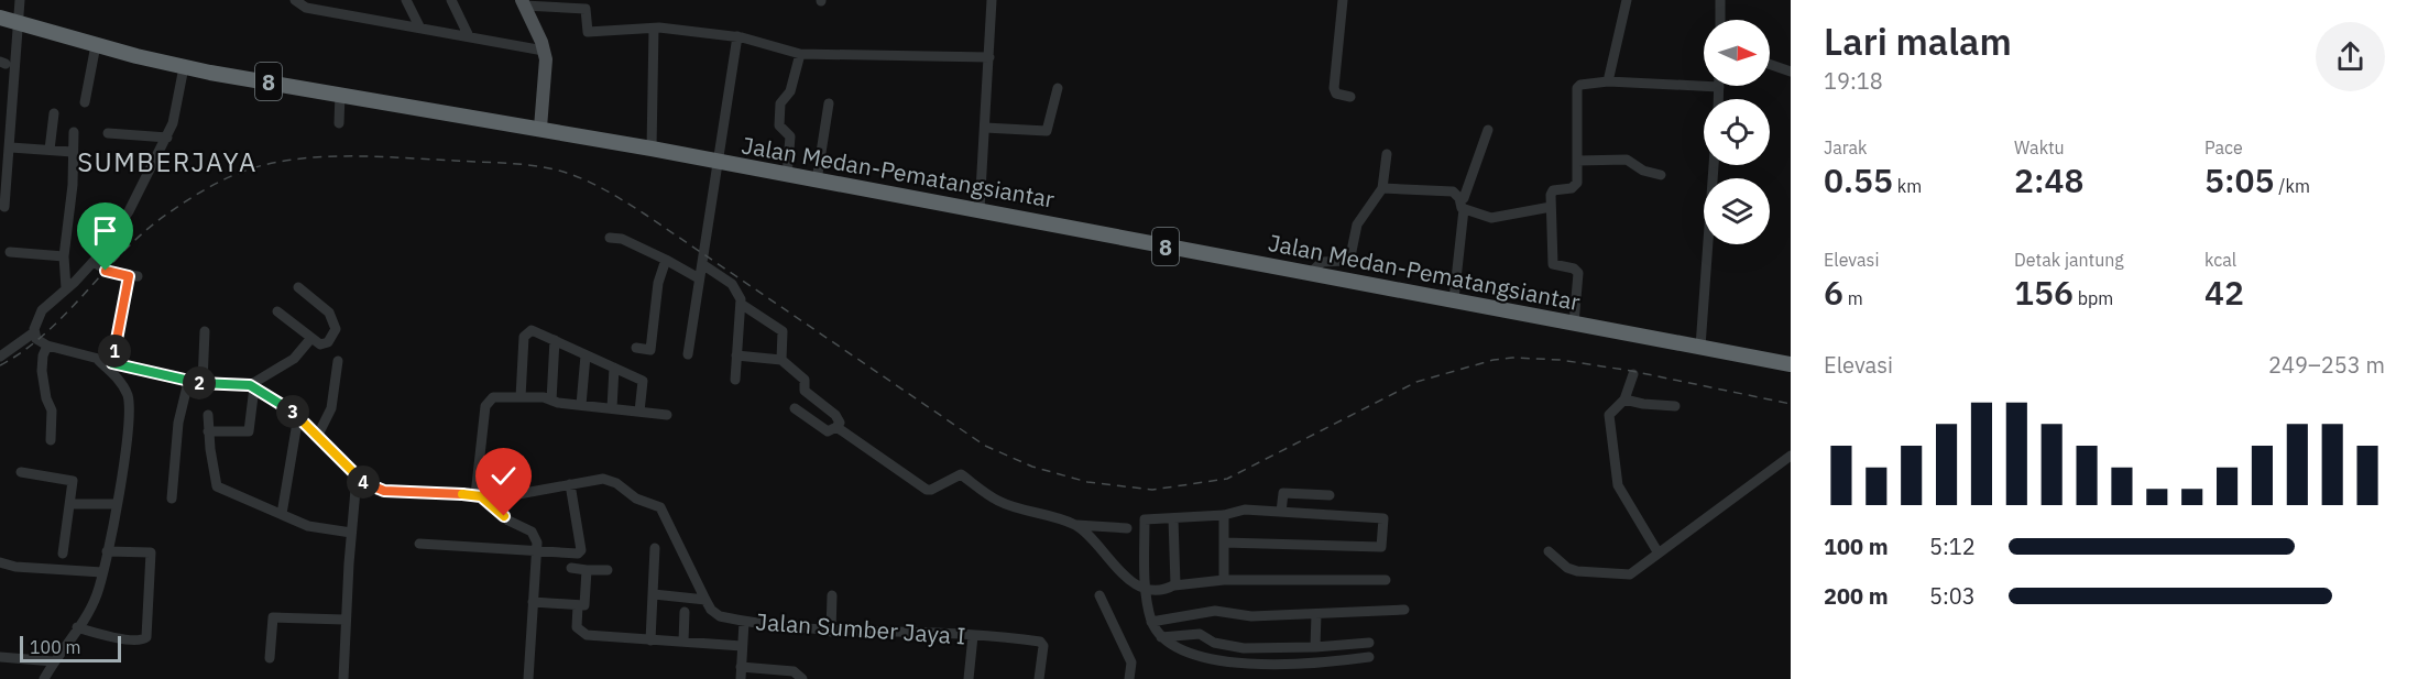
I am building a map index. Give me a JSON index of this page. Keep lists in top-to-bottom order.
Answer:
{
  "streets": {
    "highway": ["8", "Jalan Medan-Pematangsiantar"],
    "street": ["Jalan Sumber Jaya I"]
  },
  "districts": ["SUMBERJAYA"],
  "scale_bar": "100 m",
  "north": "right",
  "page": {
    "heading": ["Lari malam", "19:18"],
    "stats": [
      ["Jarak", "0.55 km"],
      ["Waktu", "2:48"],
      ["Pace", "5:05 /km"],
      ["Elevasi", "6 m"],
      ["Detak jantung", "156 bpm"],
      ["kcal", "42"]
    ],
    "pins": [
      "1",
      "2",
      "3",
      "4"
    ],
    "chart": ["Elevasi", "249–253 m"],
    "list": [
      {
        "name": "100 m",
        "note": "5:12"
      },
      {
        "name": "200 m",
        "note": "5:03"
      }
    ],
    "scale": "100 m"
  }
}
